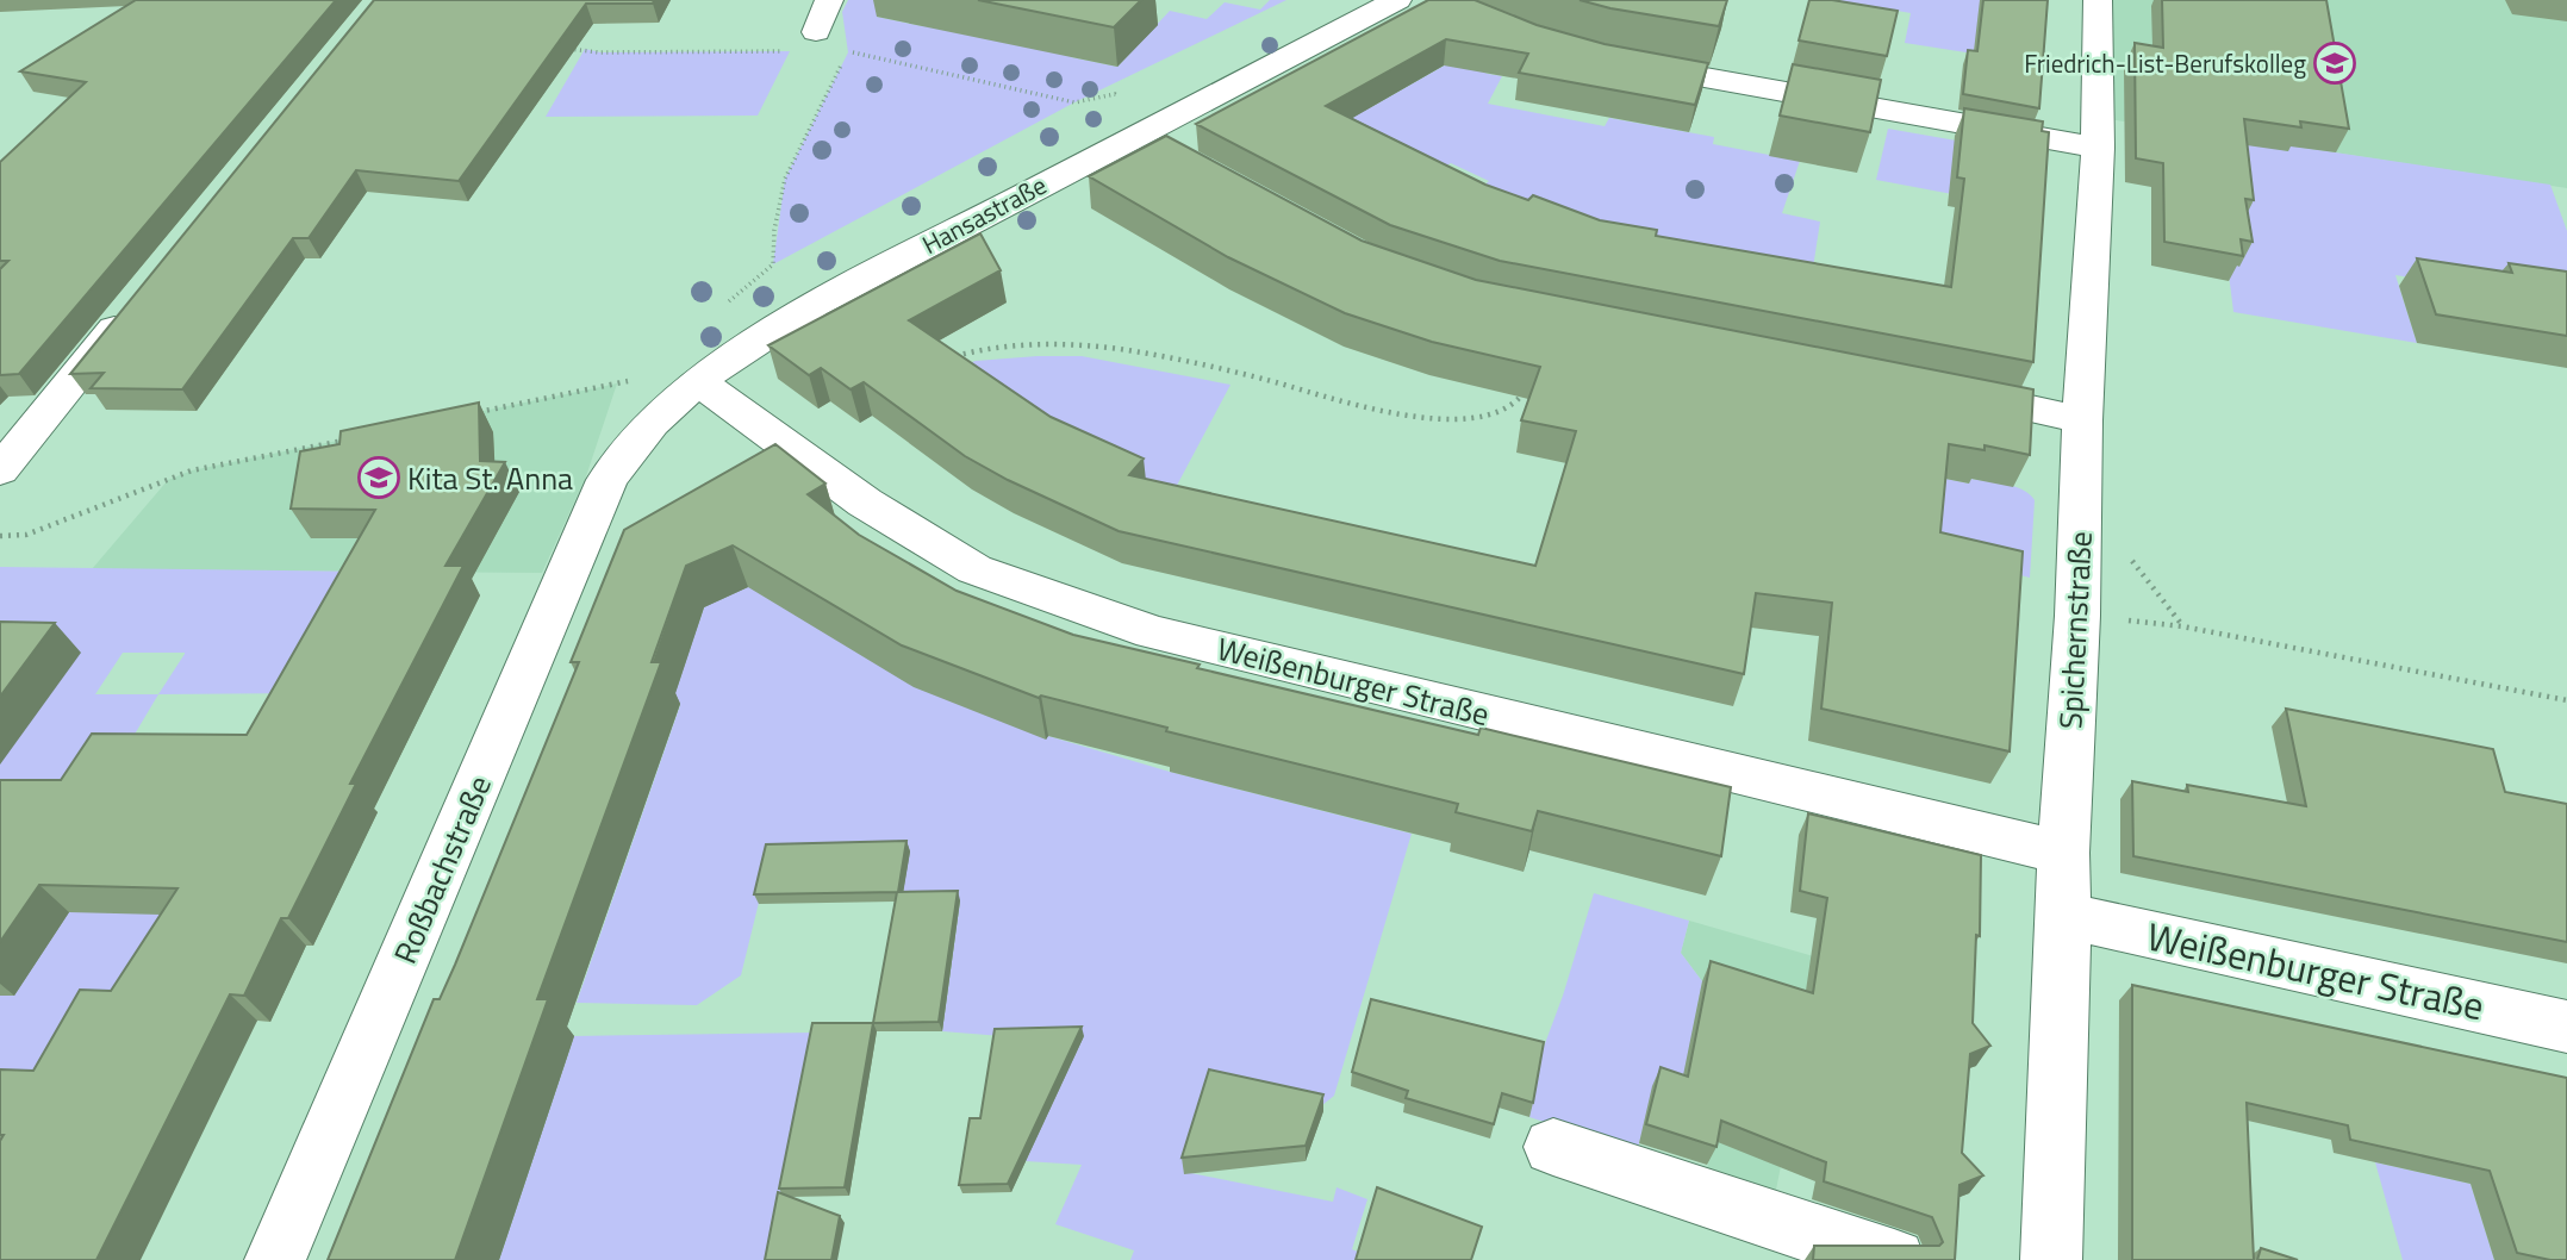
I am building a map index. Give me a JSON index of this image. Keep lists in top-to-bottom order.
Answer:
{
  "streets": {
    "street": [
      "Hansastraße",
      "Spichernstraße",
      "Weißenburger Straße",
      "Roßbachstraße"
    ]
  },
  "crossings": [
    ["Hansastraße", "Weißenburger Straße"],
    ["Hansastraße", "Roßbachstraße"],
    ["Spichernstraße", "Weißenburger Straße"]
  ],
  "places": {
    "school or university": ["Friedrich-List-Berufskolleg", "Kita St. Anna"]
  }
}
